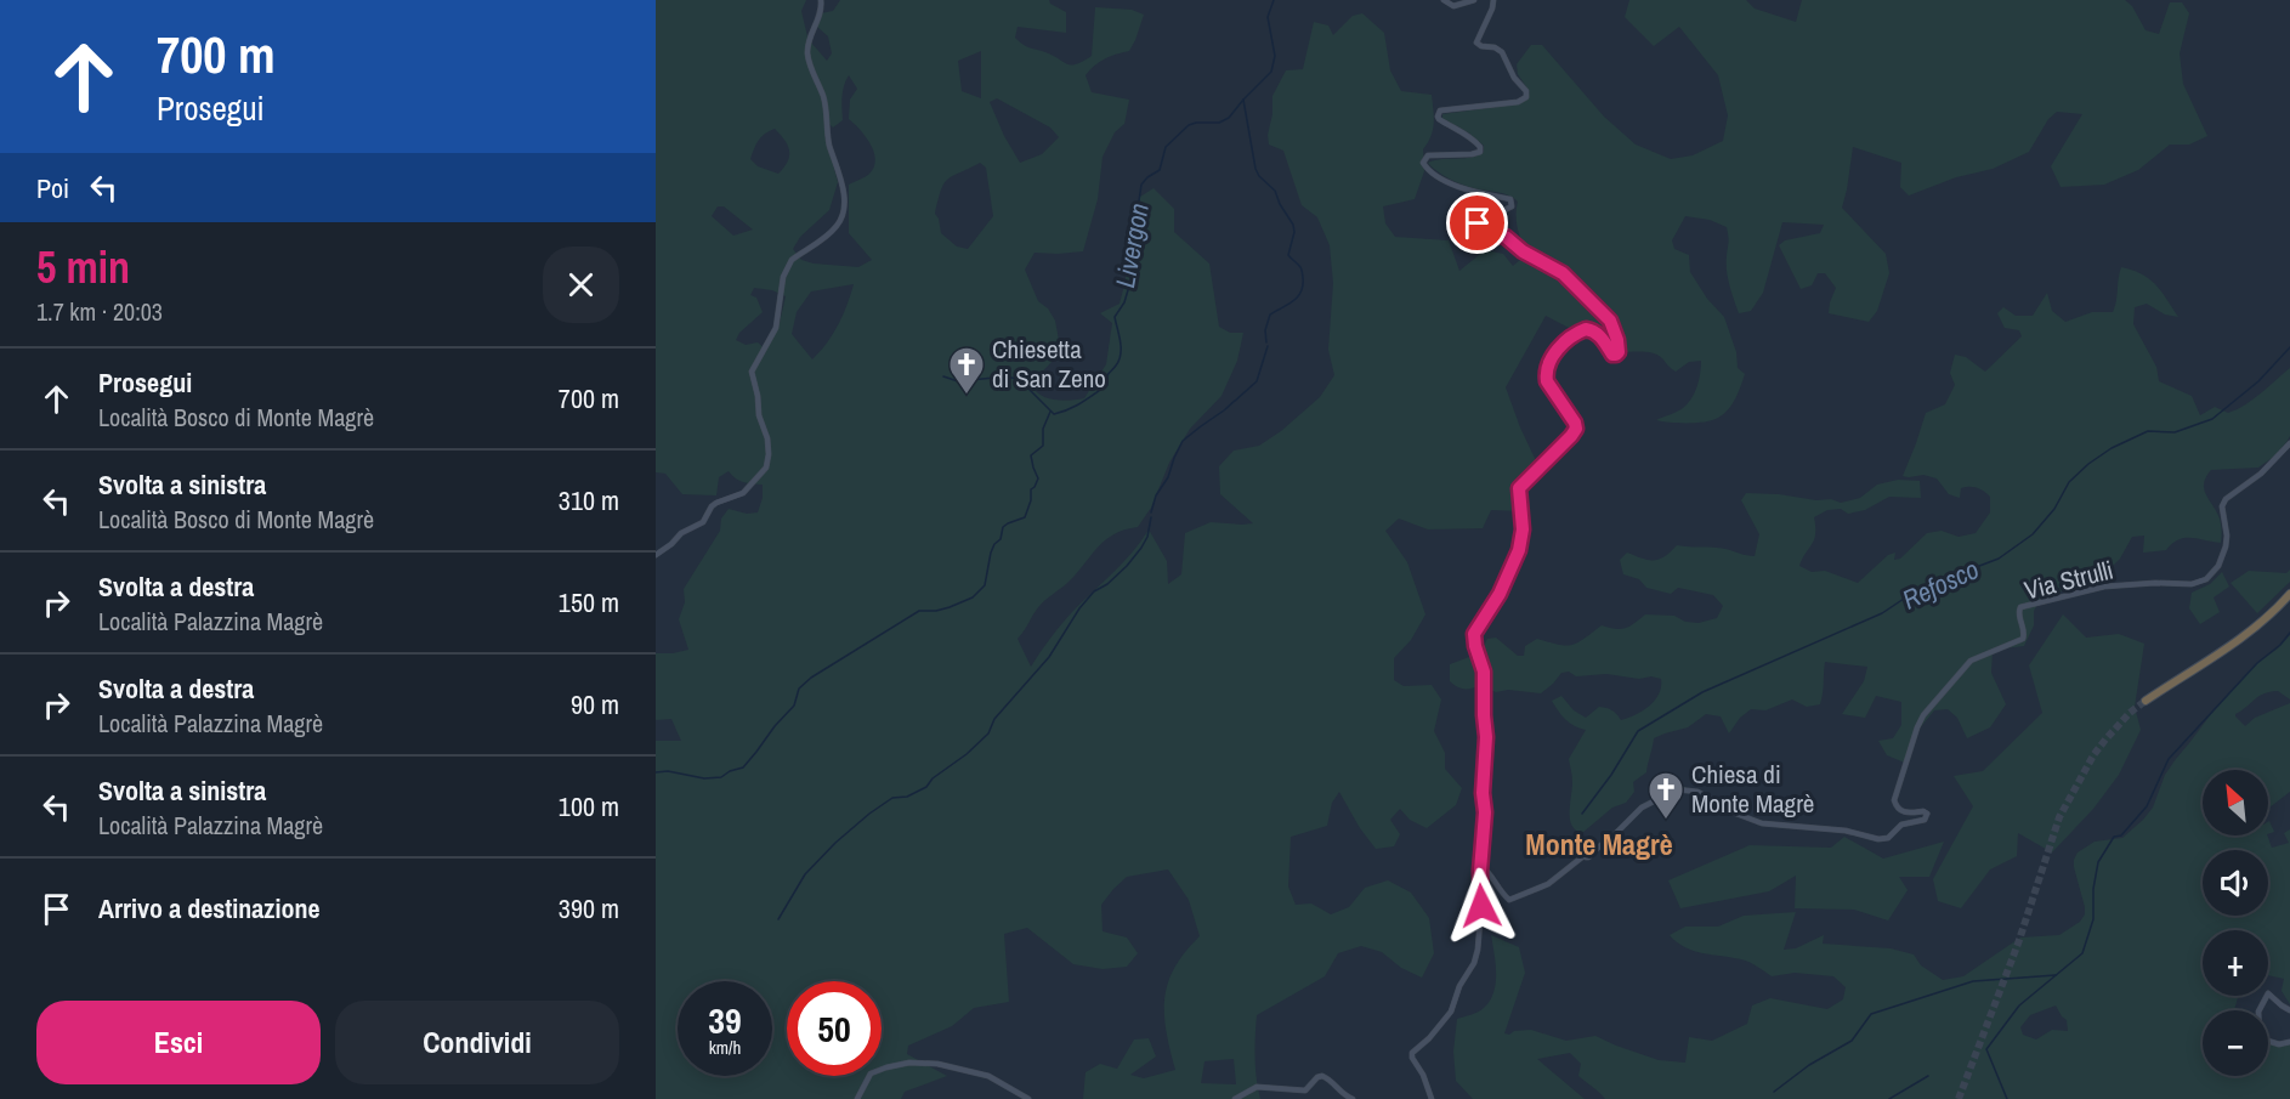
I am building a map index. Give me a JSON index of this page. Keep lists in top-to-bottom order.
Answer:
{
  "streets": {
    "main road": ["Via Strulli"]
  },
  "districts": ["Monte Magrè"],
  "water": ["Livergon", "Refosco"],
  "places": {
    "church": ["Chiesetta di San Zeno", "Chiesa di Monte Magrè"]
  },
  "north": "top left",
  "page": {
    "turn": ["700 m", "Prosegui"],
    "then": "Poi",
    "heading": ["5 min", "1.7 km · 20:03"],
    "list": [
      {
        "name": "Prosegui",
        "note": "Località Bosco di Monte Magrè",
        "value": "700 m"
      },
      {
        "name": "Svolta a sinistra",
        "note": "Località Bosco di Monte Magrè",
        "value": "310 m"
      },
      {
        "name": "Svolta a destra",
        "note": "Località Palazzina Magrè",
        "value": "150 m"
      },
      {
        "name": "Svolta a destra",
        "note": "Località Palazzina Magrè",
        "value": "90 m"
      },
      {
        "name": "Svolta a sinistra",
        "note": "Località Palazzina Magrè",
        "value": "100 m"
      },
      {
        "name": "Arrivo a destinazione",
        "value": "390 m"
      }
    ],
    "map_buttons": ["+", "−"],
    "speed": "39 km/h",
    "limit": "50",
    "buttons": ["Esci", "Condividi"]
  }
}
